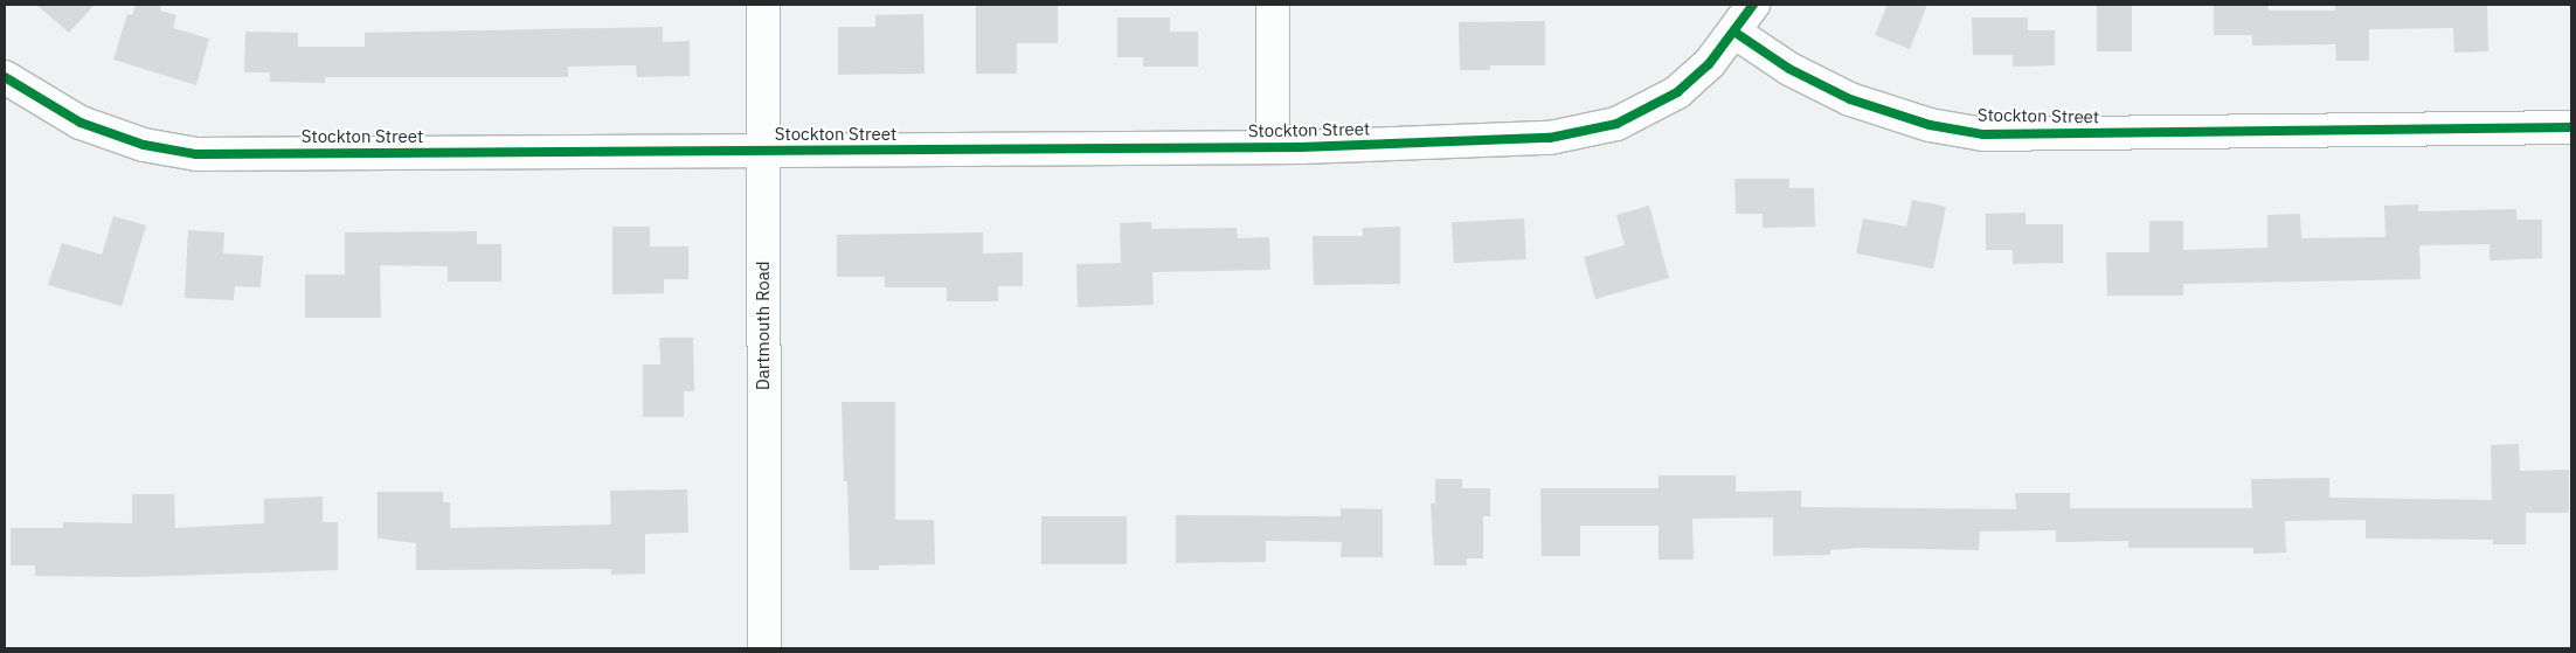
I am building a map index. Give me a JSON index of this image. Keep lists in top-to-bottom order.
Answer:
{
  "streets": {
    "street": ["Stockton Street", "Dartmouth Road"]
  },
  "crossings": [
    ["Stockton Street", "Dartmouth Road"]
  ]
}
